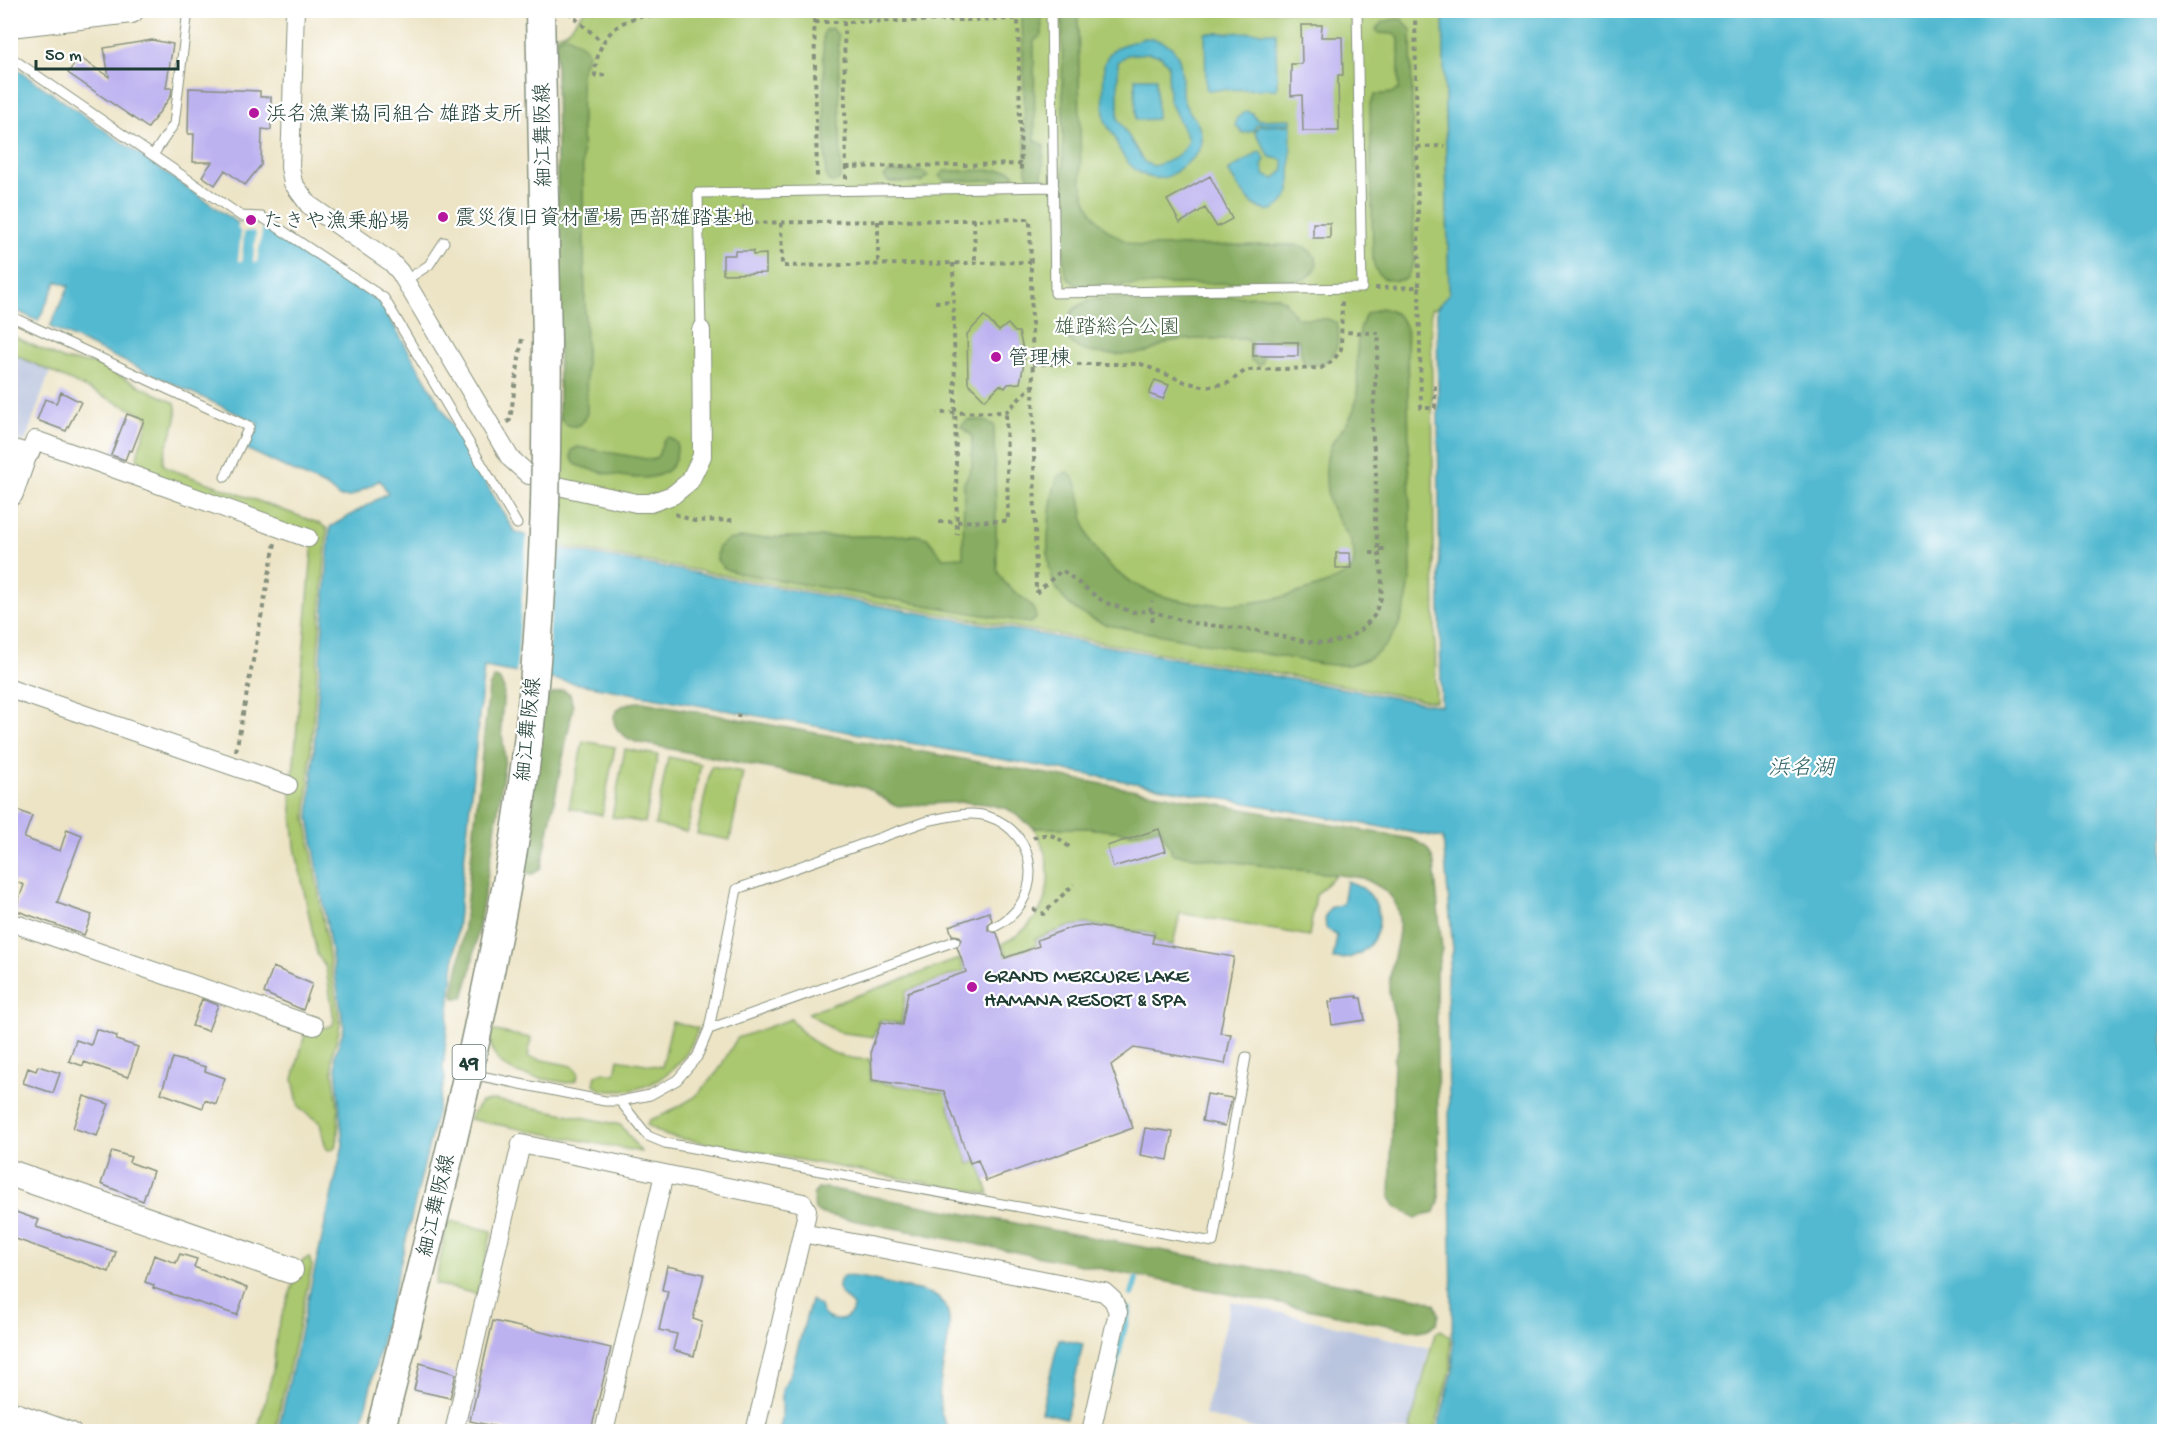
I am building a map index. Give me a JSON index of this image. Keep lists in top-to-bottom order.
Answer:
{
  "streets": {
    "main road": ["細江舞阪線", "49"]
  },
  "water": ["浜名湖"],
  "parks": ["雄踏総合公園"],
  "places": [
    "浜名漁業協同組合 雄踏支所",
    "震災復旧資材置場 西部雄踏基地",
    "たきや漁乗船場",
    "管理棟",
    "GRAND MERCURE LAKE HAMANA RESORT & SPA"
  ],
  "scale_bar": "50 m"
}
